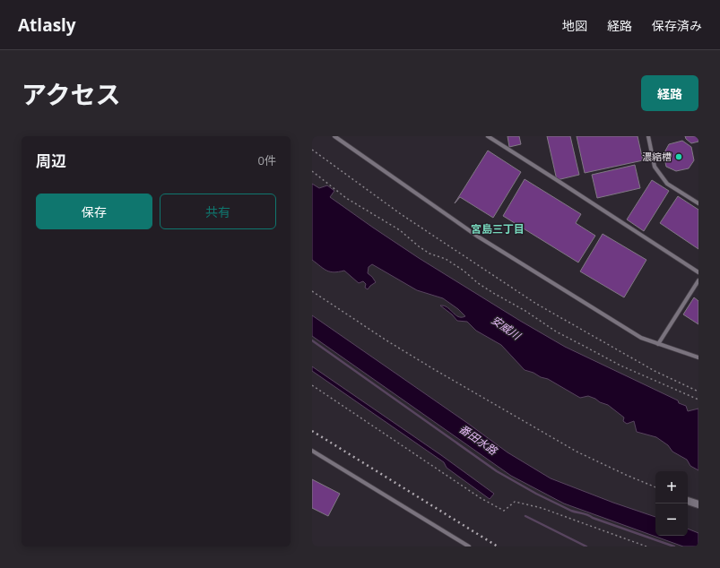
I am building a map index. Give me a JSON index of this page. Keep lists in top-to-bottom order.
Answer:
{
  "districts": ["宮島三丁目"],
  "water": ["安威川", "番田水路"],
  "places": ["濃縮槽"],
  "page": {
    "header": "Atlasly",
    "nav": ["地図", "経路", "保存済み"],
    "title": "アクセス",
    "buttons": [
      "経路",
      ["保存", "共有"]
    ],
    "heading": ["周辺", "0件"],
    "map_buttons": ["+", "−"]
  }
}
